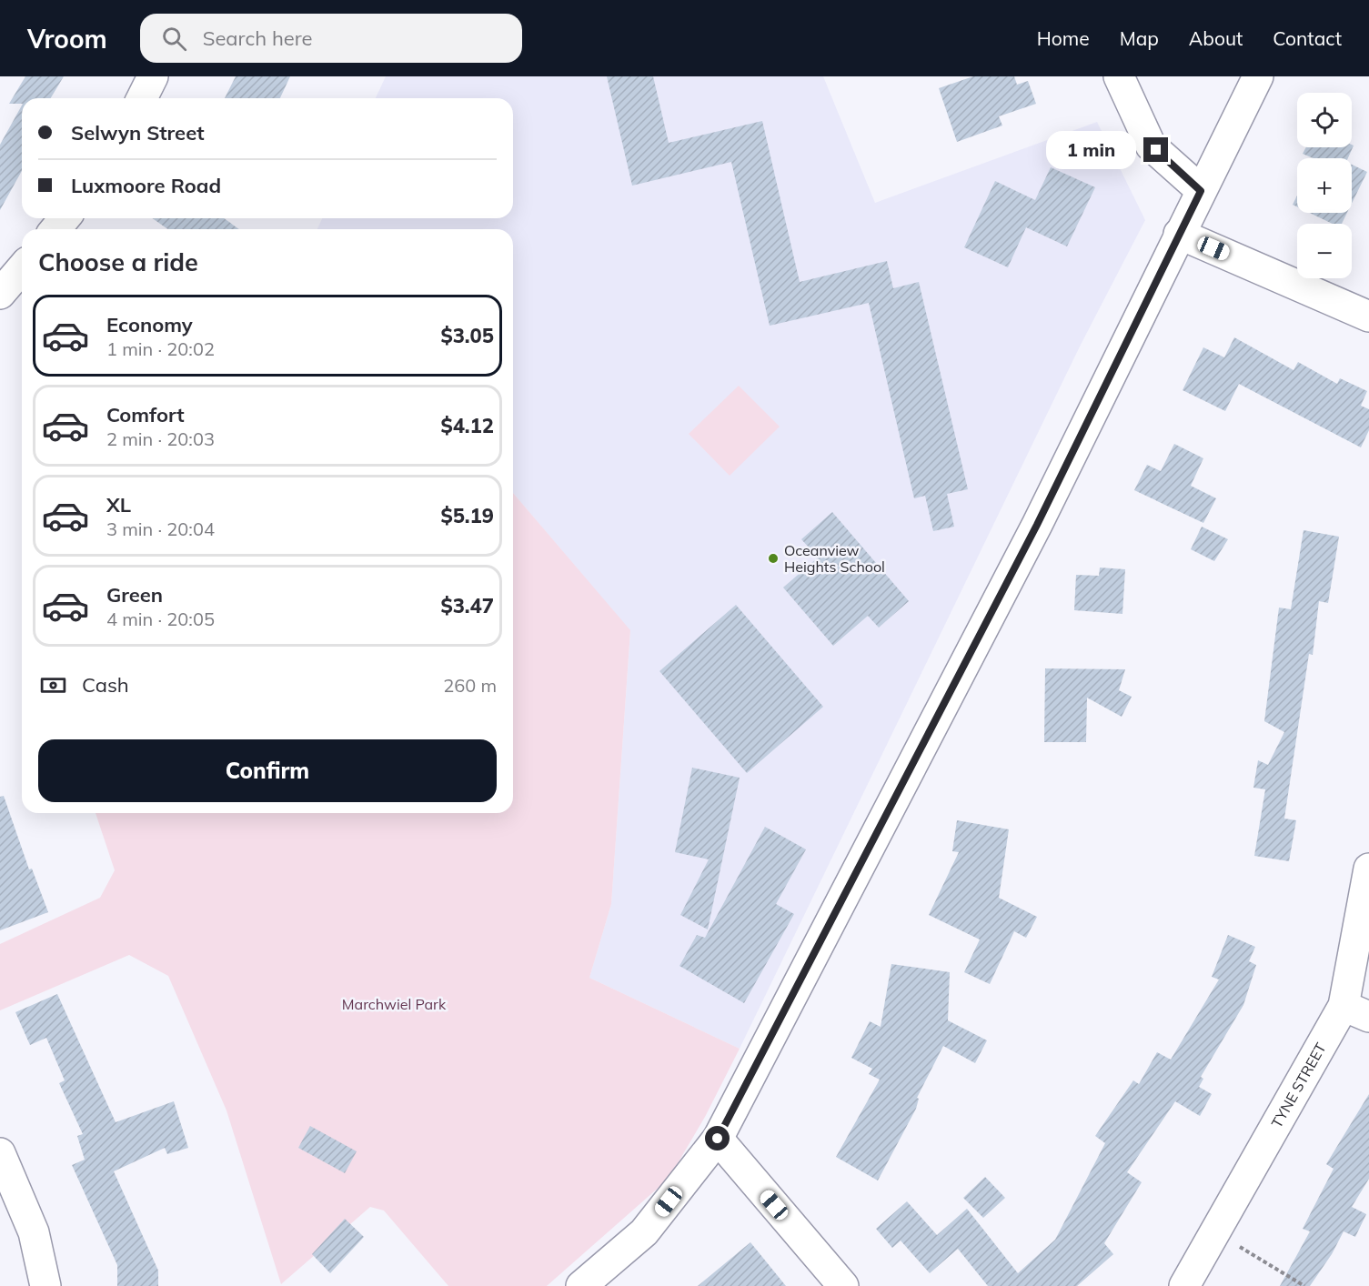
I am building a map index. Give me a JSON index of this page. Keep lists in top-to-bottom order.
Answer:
{
  "streets": {
    "street": ["TYNE STREET"]
  },
  "parks": ["Marchwiel Park"],
  "places": ["Oceanview Heights School"],
  "page": {
    "header": "Vroom",
    "search": "Search here",
    "nav": [
      "Home",
      "Map",
      "About",
      "Contact"
    ],
    "map_buttons": ["+", "−"],
    "banner": ["Selwyn Street", "Luxmoore Road"],
    "bubble": "1 min",
    "heading": "Choose a ride",
    "list": [
      {
        "name": "Economy",
        "note": "1 min · 20:02",
        "value": "$3.05"
      },
      {
        "name": "Comfort",
        "note": "2 min · 20:03",
        "value": "$4.12"
      },
      {
        "name": "XL",
        "note": "3 min · 20:04",
        "value": "$5.19"
      },
      {
        "name": "Green",
        "note": "4 min · 20:05",
        "value": "$3.47"
      }
    ],
    "pay": ["Cash", "260 m"],
    "buttons": "Confirm"
  }
}
